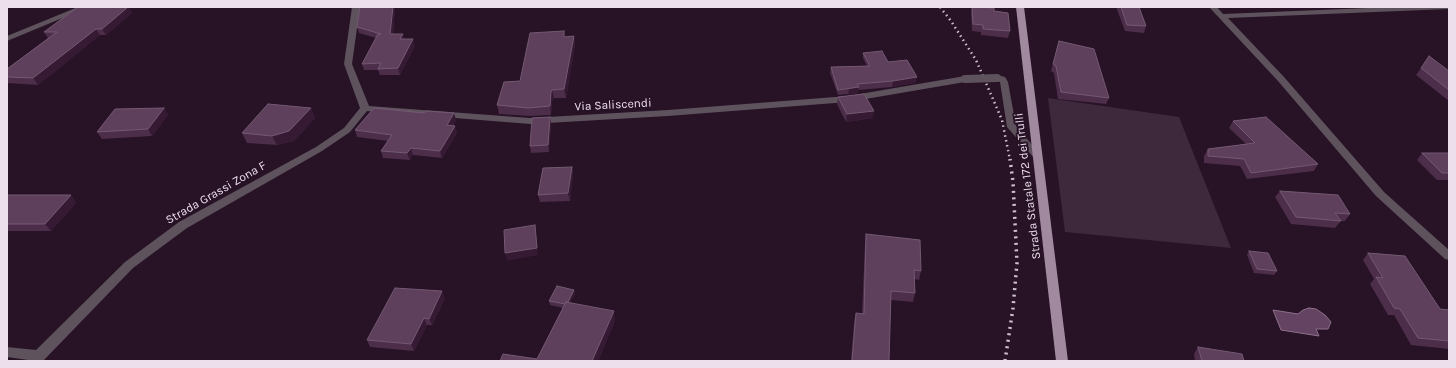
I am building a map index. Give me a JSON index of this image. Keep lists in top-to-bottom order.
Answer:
{
  "streets": {
    "main road": ["Strada Statale 172 dei Trulli"],
    "street": ["Via Saliscendi", "Strada Grassi Zona F"]
  },
  "crossings": [
    ["Via Saliscendi", "Strada Statale 172 dei Trulli"],
    ["Via Saliscendi", "Strada Grassi Zona F"]
  ]
}
